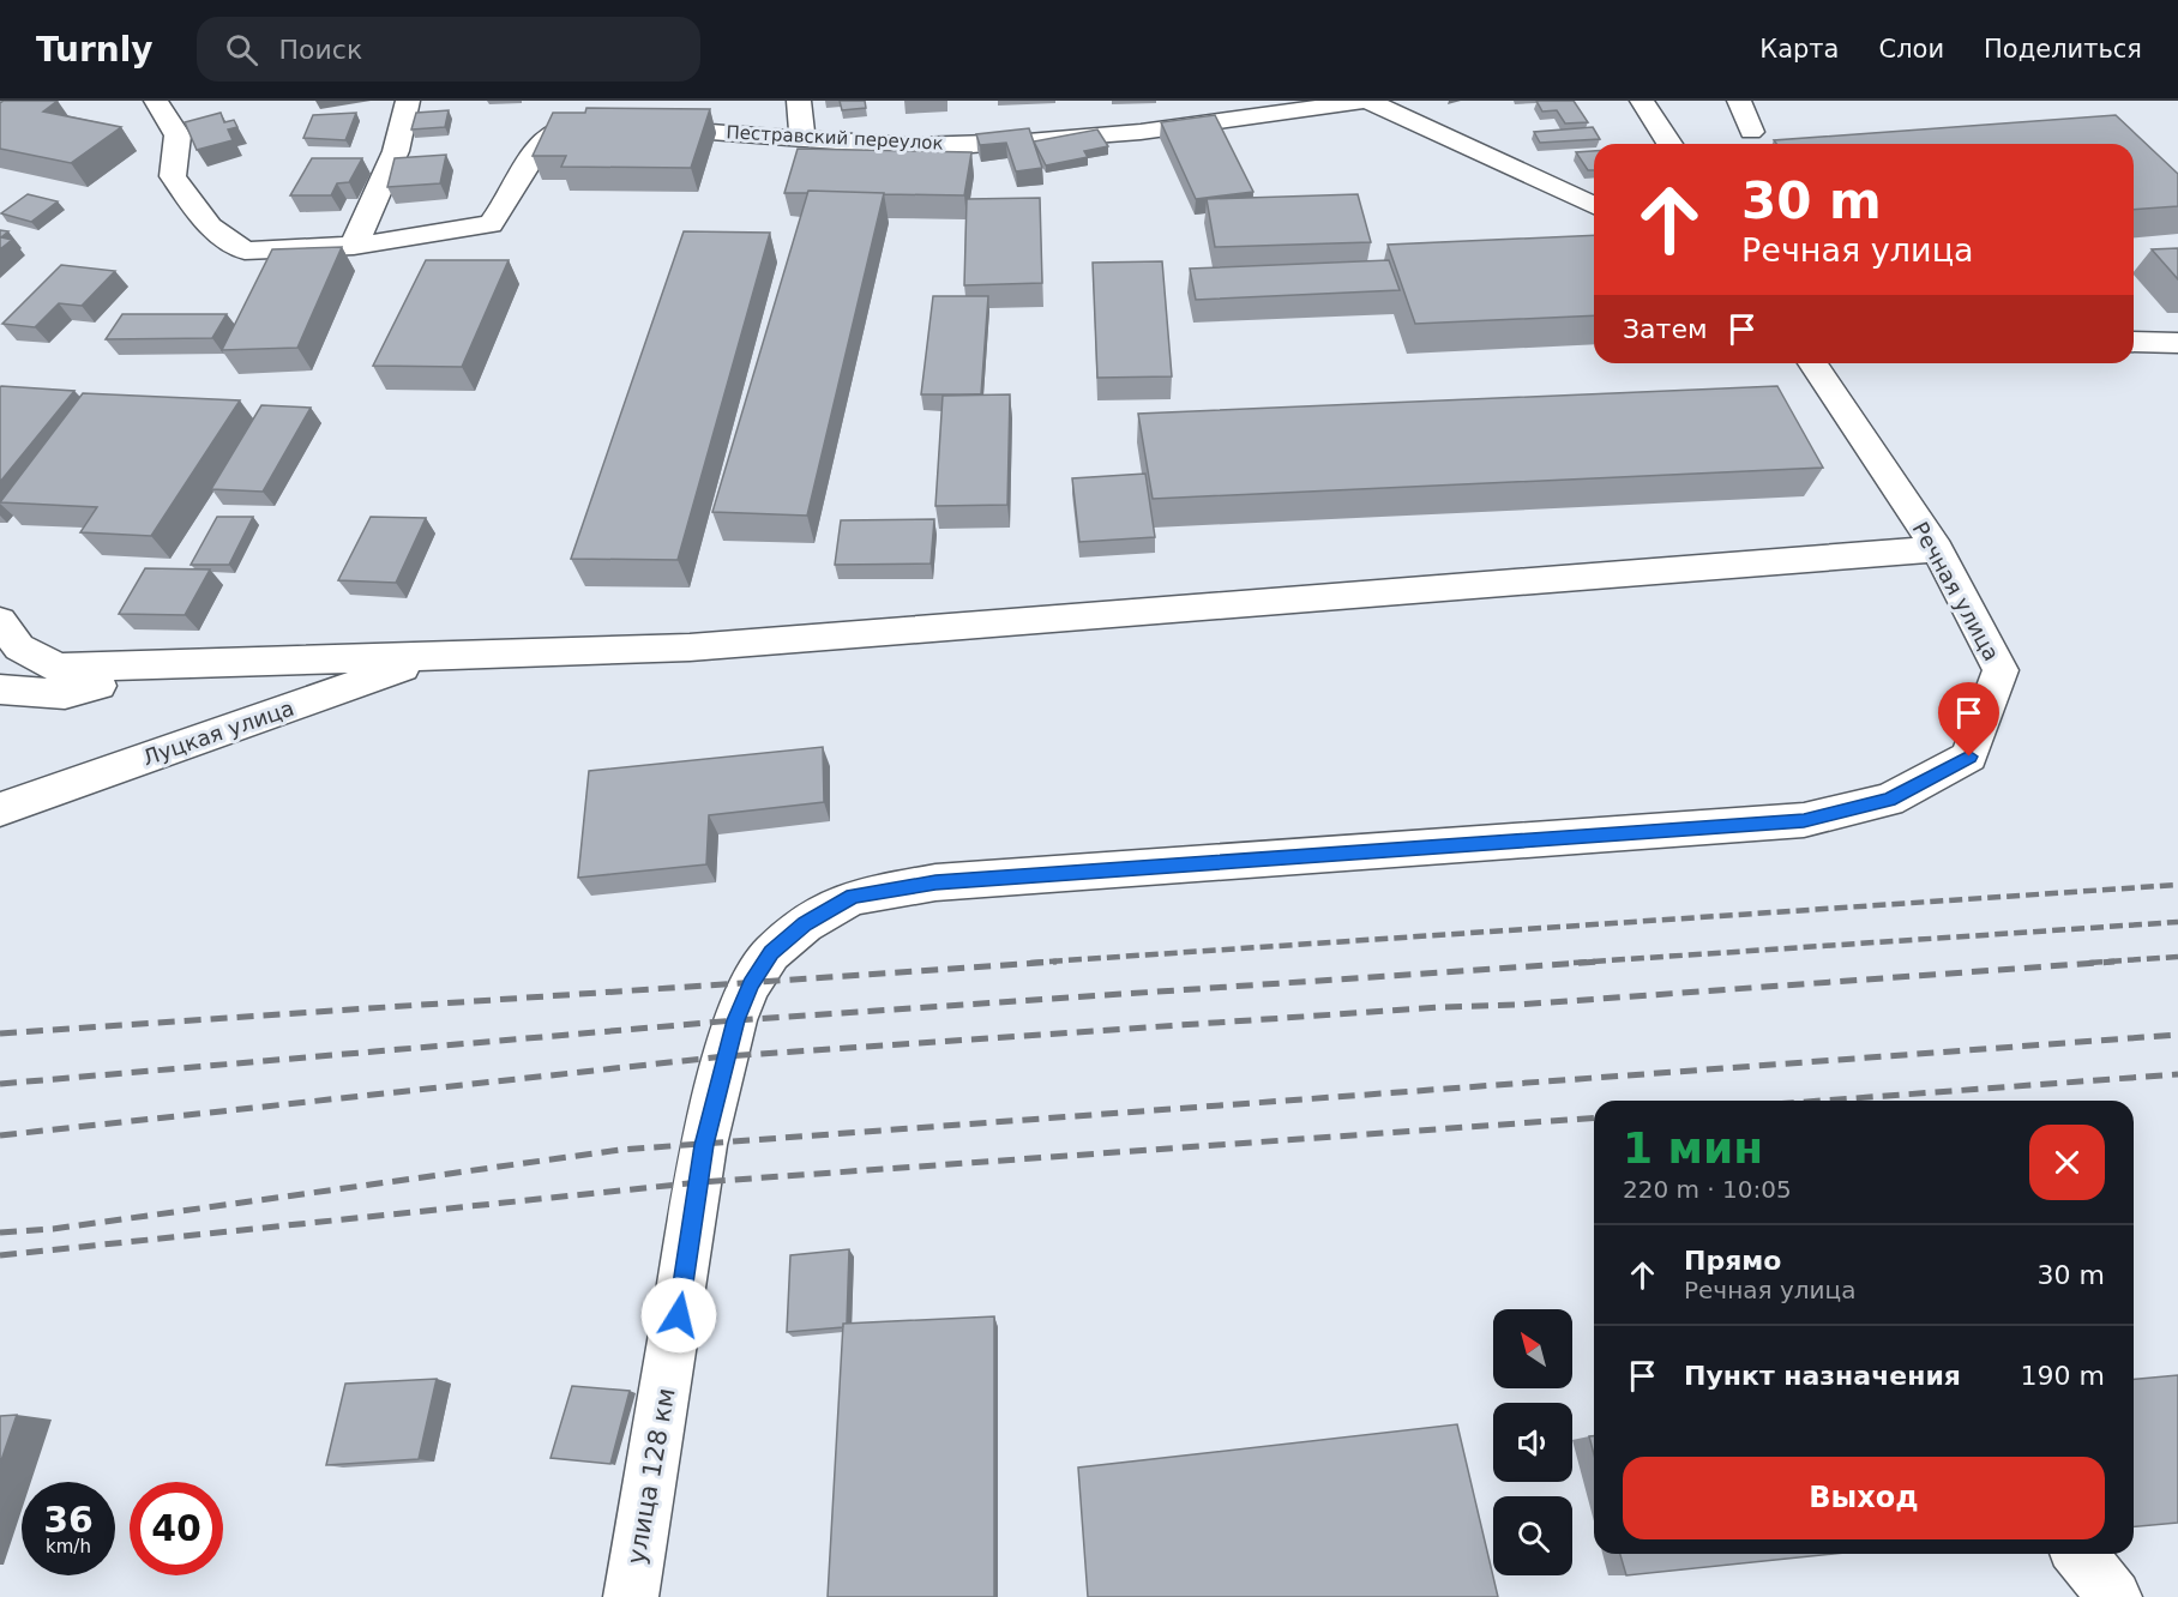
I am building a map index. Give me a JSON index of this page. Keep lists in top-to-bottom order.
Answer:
{
  "streets": {
    "street": [
      "Пестравский переулок",
      "Речная улица",
      "Луцкая улица",
      "улица 128 км"
    ]
  },
  "crossings": [
    ["Речная улица", "улица 128 км"]
  ],
  "north": "top left",
  "page": {
    "header": "Turnly",
    "search": "Поиск",
    "nav": ["Карта", "Слои", "Поделиться"],
    "turn": ["30 m", "Речная улица"],
    "then": "Затем",
    "heading": ["1 мин", "220 m · 10:05"],
    "list": [
      {
        "name": "Прямо",
        "note": "Речная улица",
        "value": "30 m"
      },
      {
        "name": "Пункт назначения",
        "value": "190 m"
      }
    ],
    "buttons": "Выход",
    "speed": "36 km/h",
    "limit": "40"
  }
}
